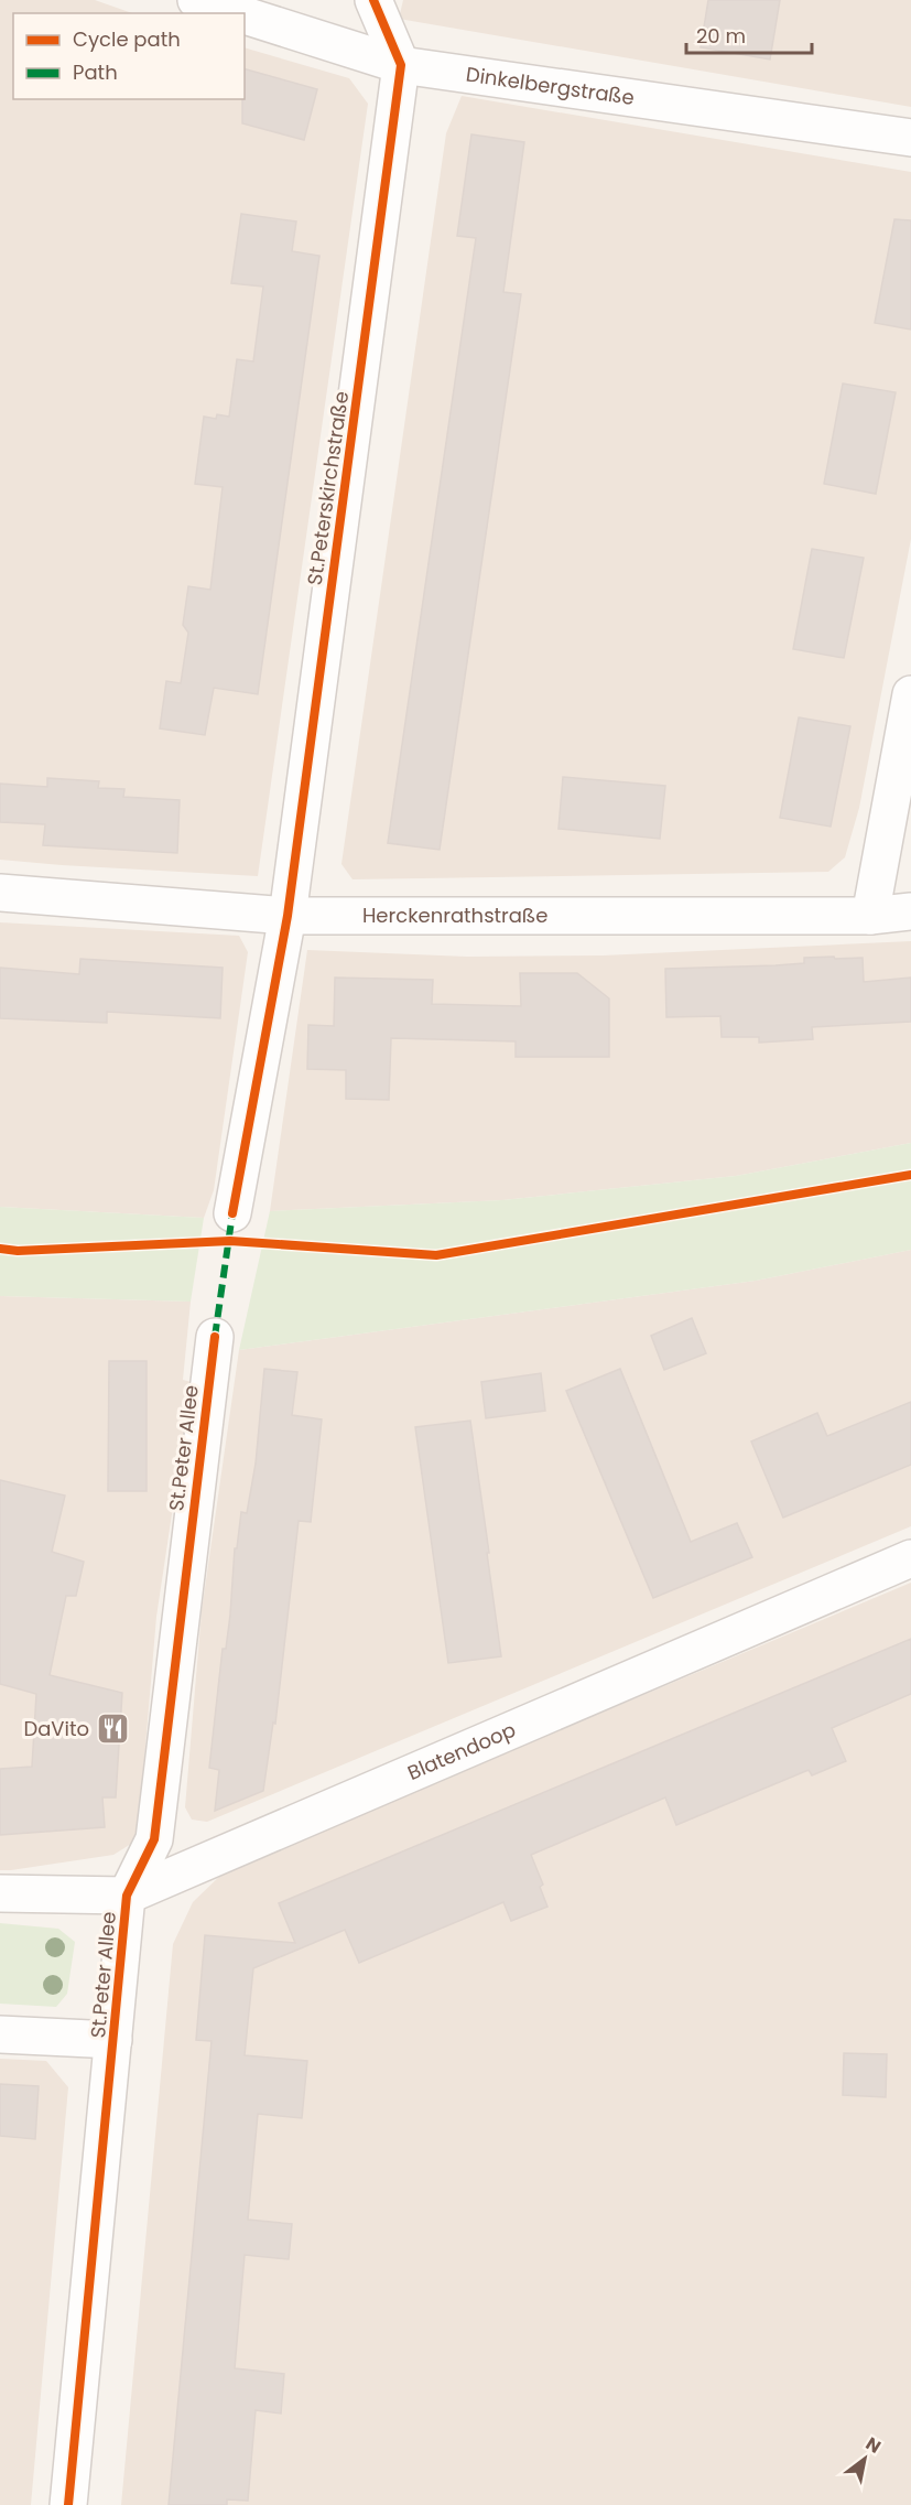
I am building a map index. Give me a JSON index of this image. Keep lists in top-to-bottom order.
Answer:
{
  "streets": {
    "street": [
      "Dinkelbergstraße",
      "St.Peterskirchstraße",
      "Herckenrathstraße",
      "St.Peter Allee",
      "Blatendoop"
    ]
  },
  "crossings": [
    ["Dinkelbergstraße", "St.Peterskirchstraße"],
    ["St.Peterskirchstraße", "Herckenrathstraße"],
    ["St.Peter Allee", "Blatendoop"]
  ],
  "places": {
    "restaurant": ["DaVito"]
  },
  "legend": ["Cycle path", "Path"],
  "scale_bar": "20 m",
  "north": "top right"
}
